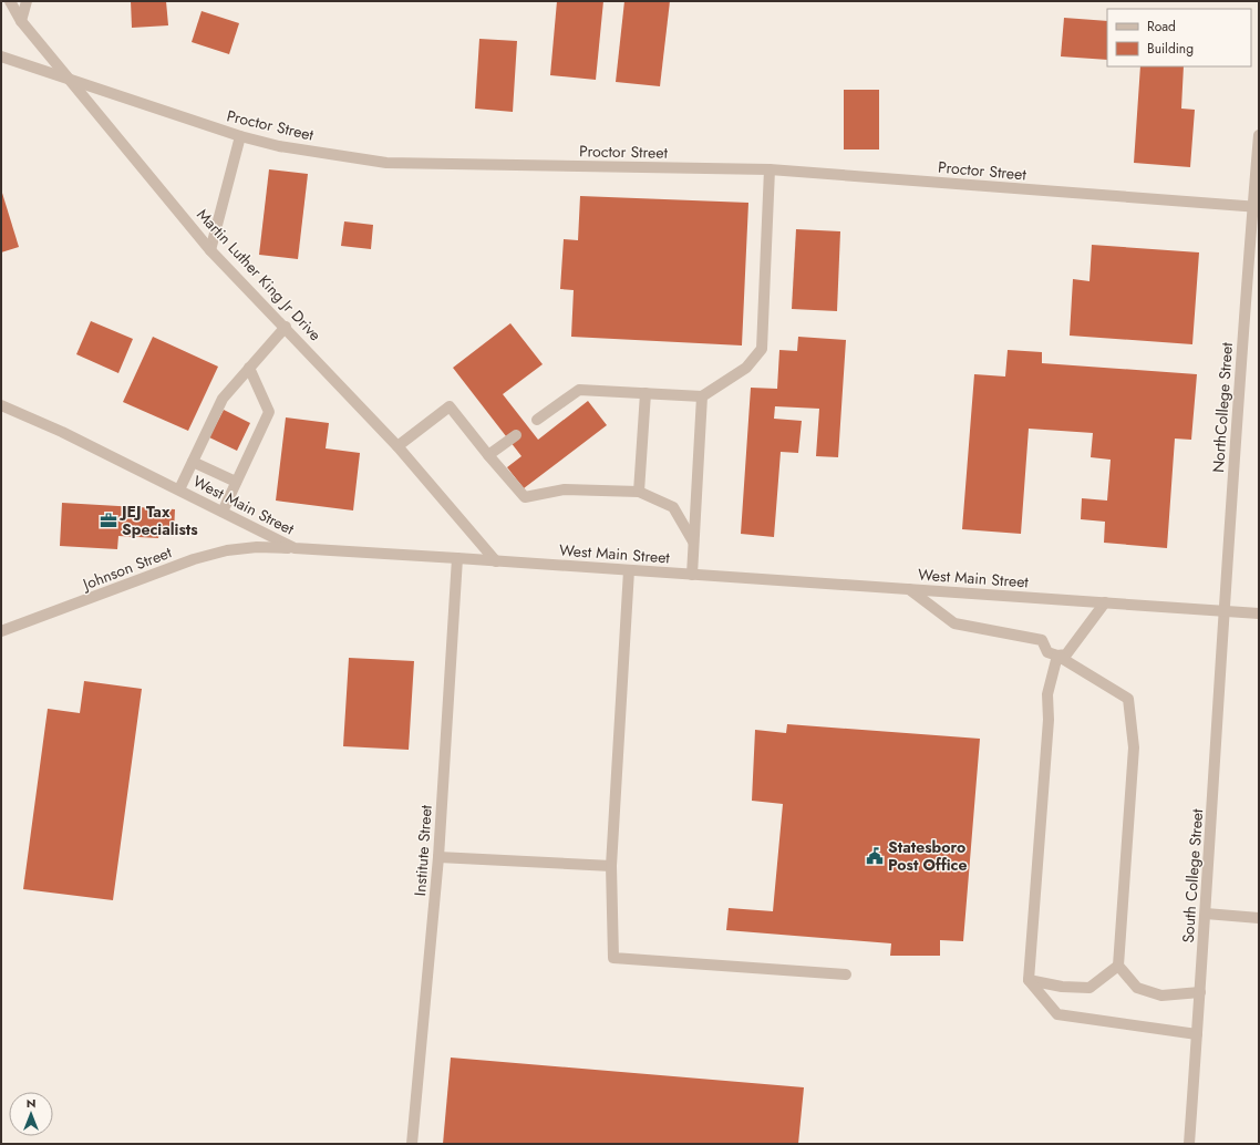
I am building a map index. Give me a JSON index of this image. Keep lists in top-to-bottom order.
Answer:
{
  "streets": {
    "street": [
      "Proctor Street",
      "Martin Luther King Jr Drive",
      "NorthCollege Street",
      "West Main Street",
      "Johnson Street",
      "Institute Street",
      "South College Street"
    ]
  },
  "crossings": [
    ["Proctor Street", "Martin Luther King Jr Drive"],
    ["Proctor Street", "NorthCollege Street"],
    ["Martin Luther King Jr Drive", "West Main Street"],
    ["NorthCollege Street", "West Main Street"],
    ["NorthCollege Street", "South College Street"],
    ["West Main Street", "Johnson Street"],
    ["West Main Street", "Institute Street"],
    ["West Main Street", "South College Street"]
  ],
  "places": {
    "office": ["JEJ Tax Specialists"],
    "public building": ["Statesboro Post Office"]
  },
  "legend": ["Road", "Building"],
  "north": "top"
}
